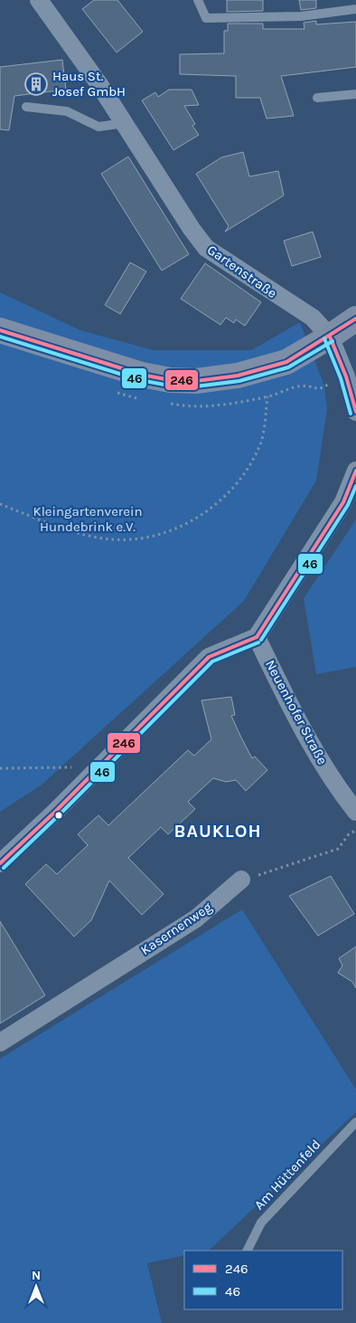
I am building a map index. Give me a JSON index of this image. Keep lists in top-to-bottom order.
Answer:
{
  "streets": {
    "street": ["Gartenstraße", "Neuenhofer Straße", "Kasernenweg"],
    "lane": ["Am Hüttenfeld"]
  },
  "districts": ["BAUKLOH"],
  "parks": ["Kleingartenverein Hundebrink e.V."],
  "places": {
    "building": ["Haus St. Josef GmbH"]
  },
  "lines": ["transit line 246", "transit line 46"],
  "legend": ["246", "46"],
  "north": "top"
}
